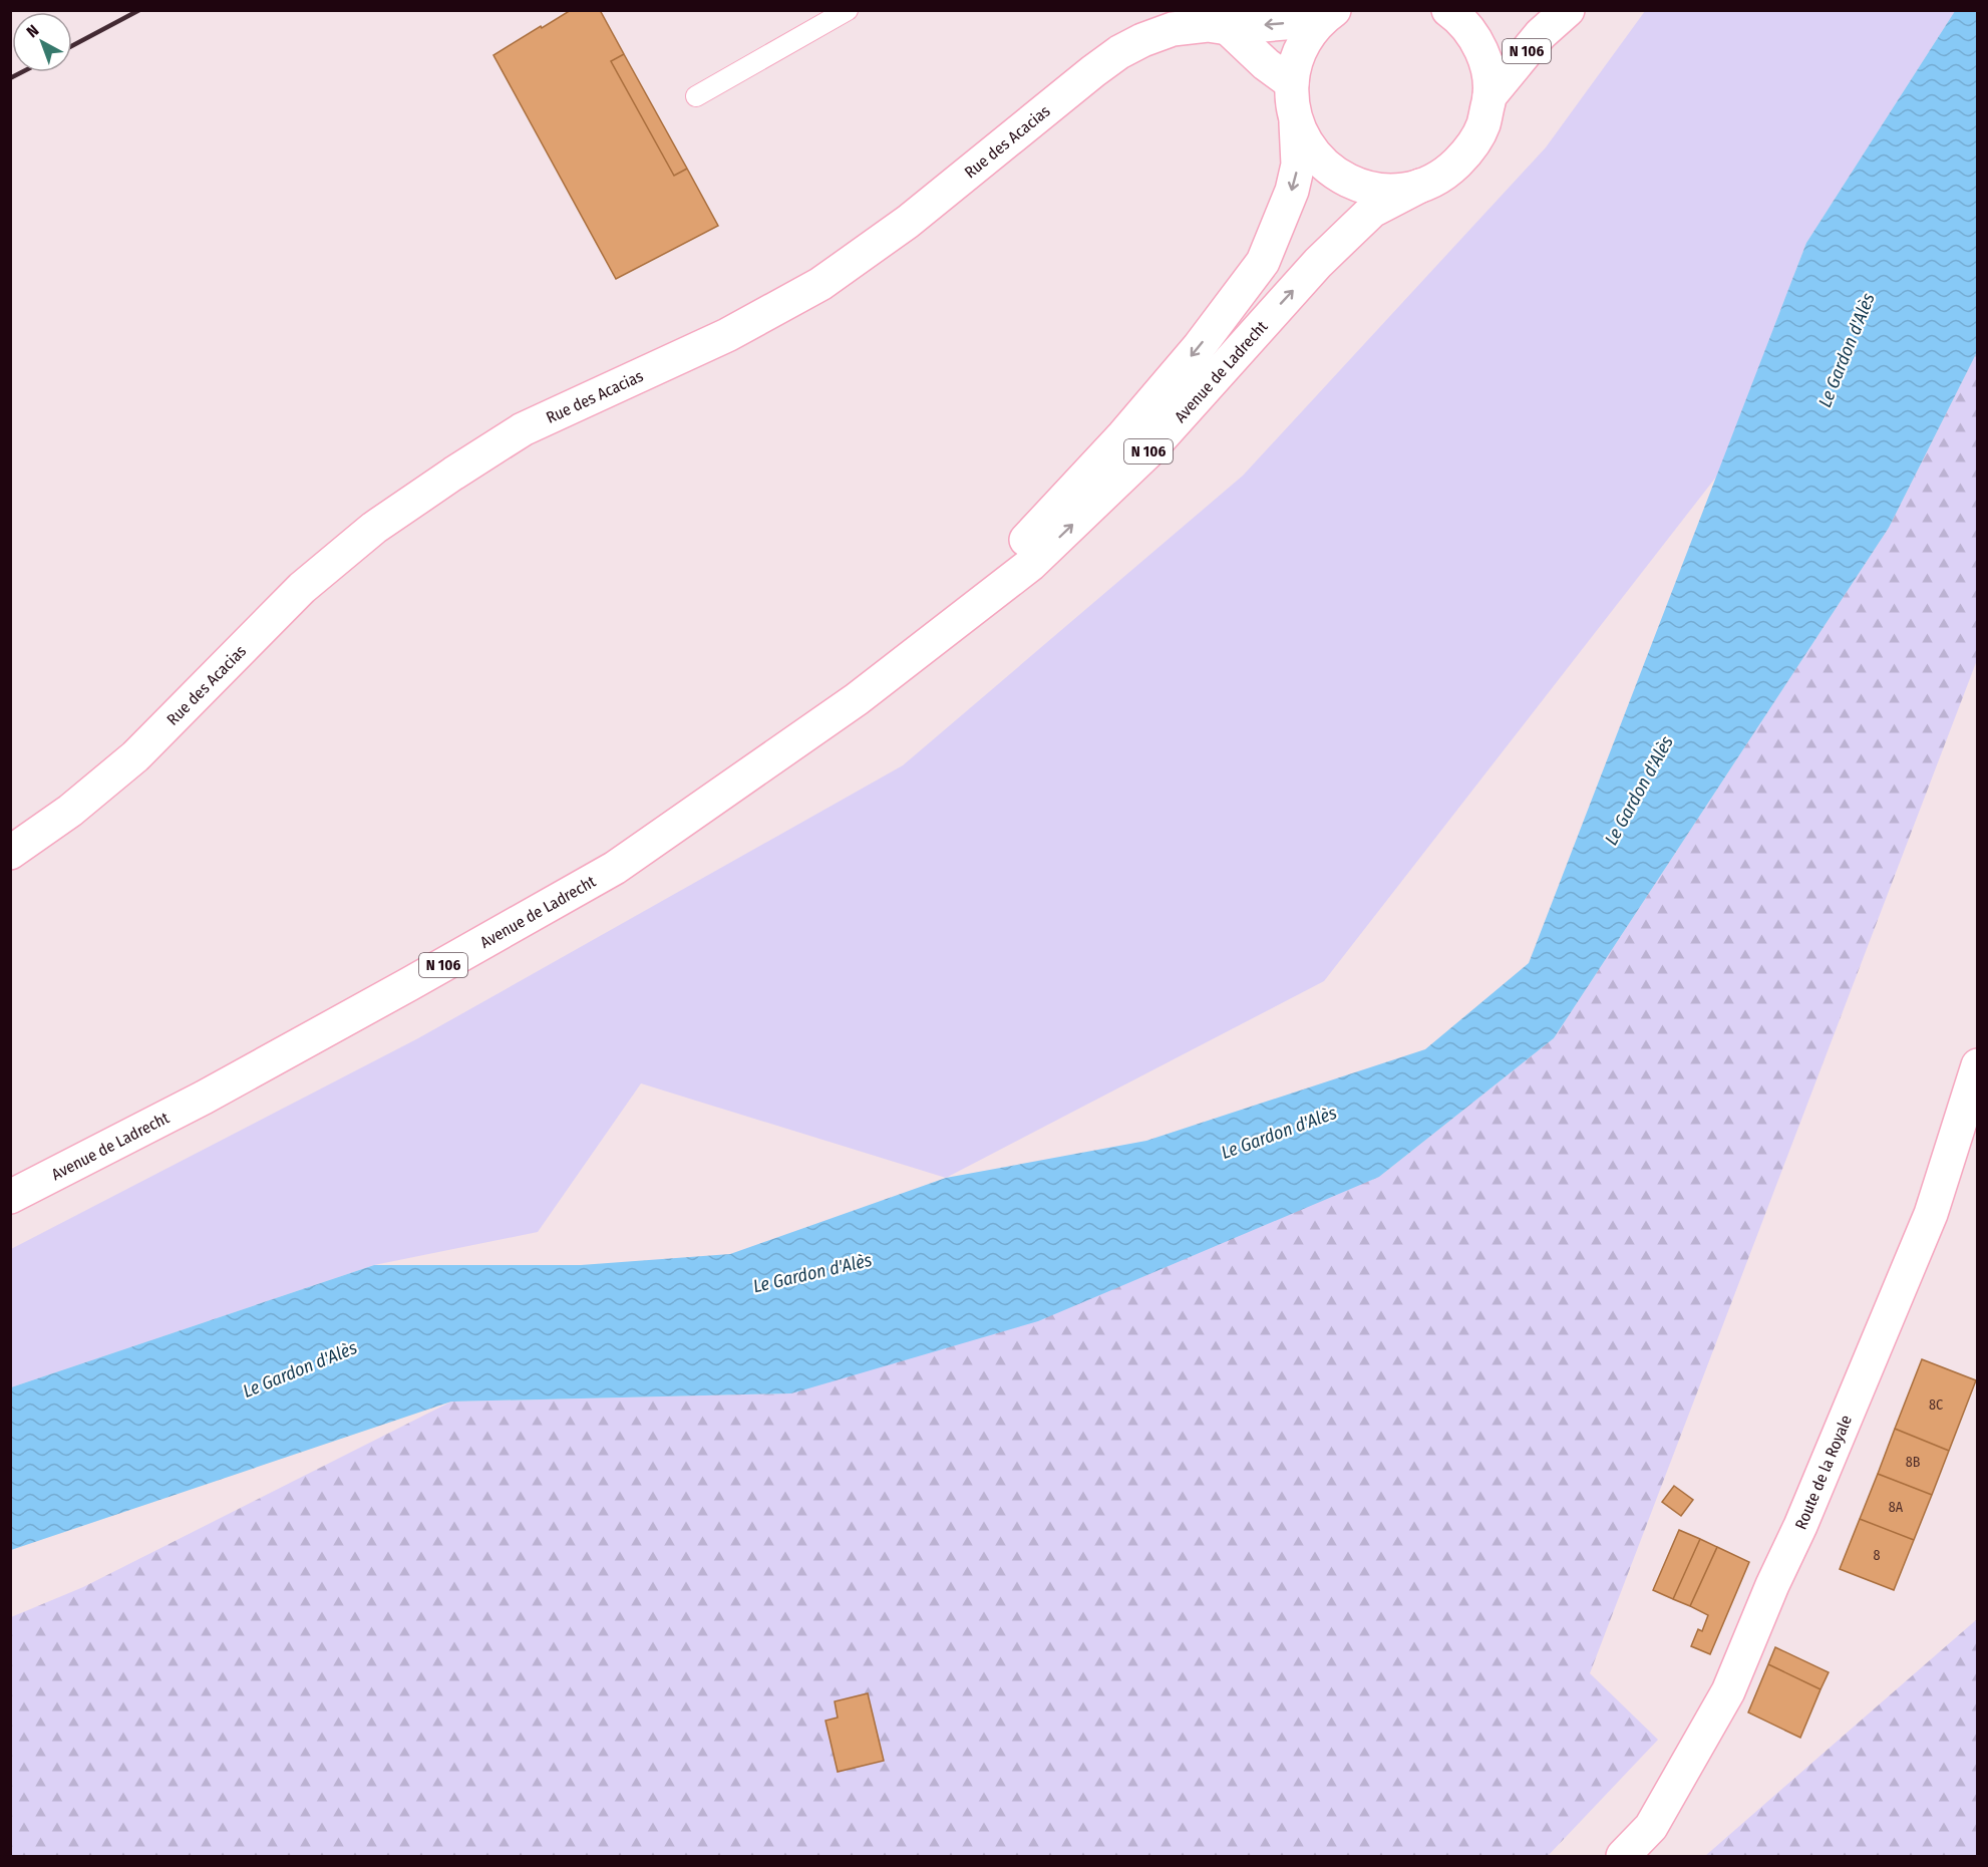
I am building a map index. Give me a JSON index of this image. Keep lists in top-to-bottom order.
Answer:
{
  "streets": {
    "main road": [
      "N 106",
      "Rue des Acacias",
      "Avenue de Ladrecht",
      "Route de la Royale"
    ]
  },
  "water": ["Le Gardon d'Alès"],
  "house_numbers": [
    "8C",
    "8B",
    "8A",
    "8"
  ],
  "north": "top left"
}
